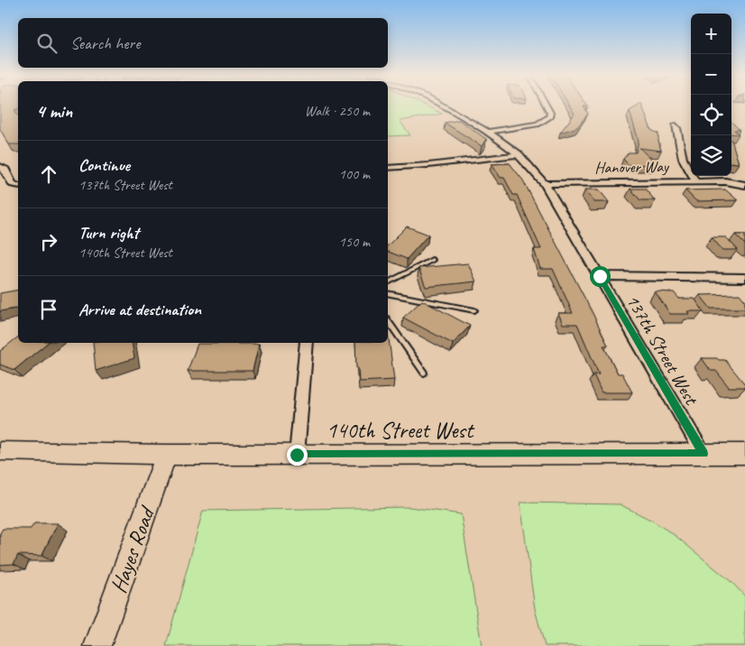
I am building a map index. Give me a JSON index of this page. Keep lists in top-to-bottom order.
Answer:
{
  "streets": {
    "street": [
      "Hanover Way",
      "137th Street West",
      "140th Street West",
      "Hayes Road"
    ]
  },
  "crossings": [
    ["Hanover Way", "137th Street West"],
    ["137th Street West", "140th Street West"],
    ["140th Street West", "Hayes Road"]
  ],
  "page": {
    "map_buttons": ["+", "−"],
    "search": "Search here",
    "heading": ["4 min", "Walk · 250 m"],
    "list": [
      ["Continue", "137th Street West", "100 m"],
      ["Turn right", "140th Street West", "150 m"],
      "Arrive at destination"
    ]
  }
}
